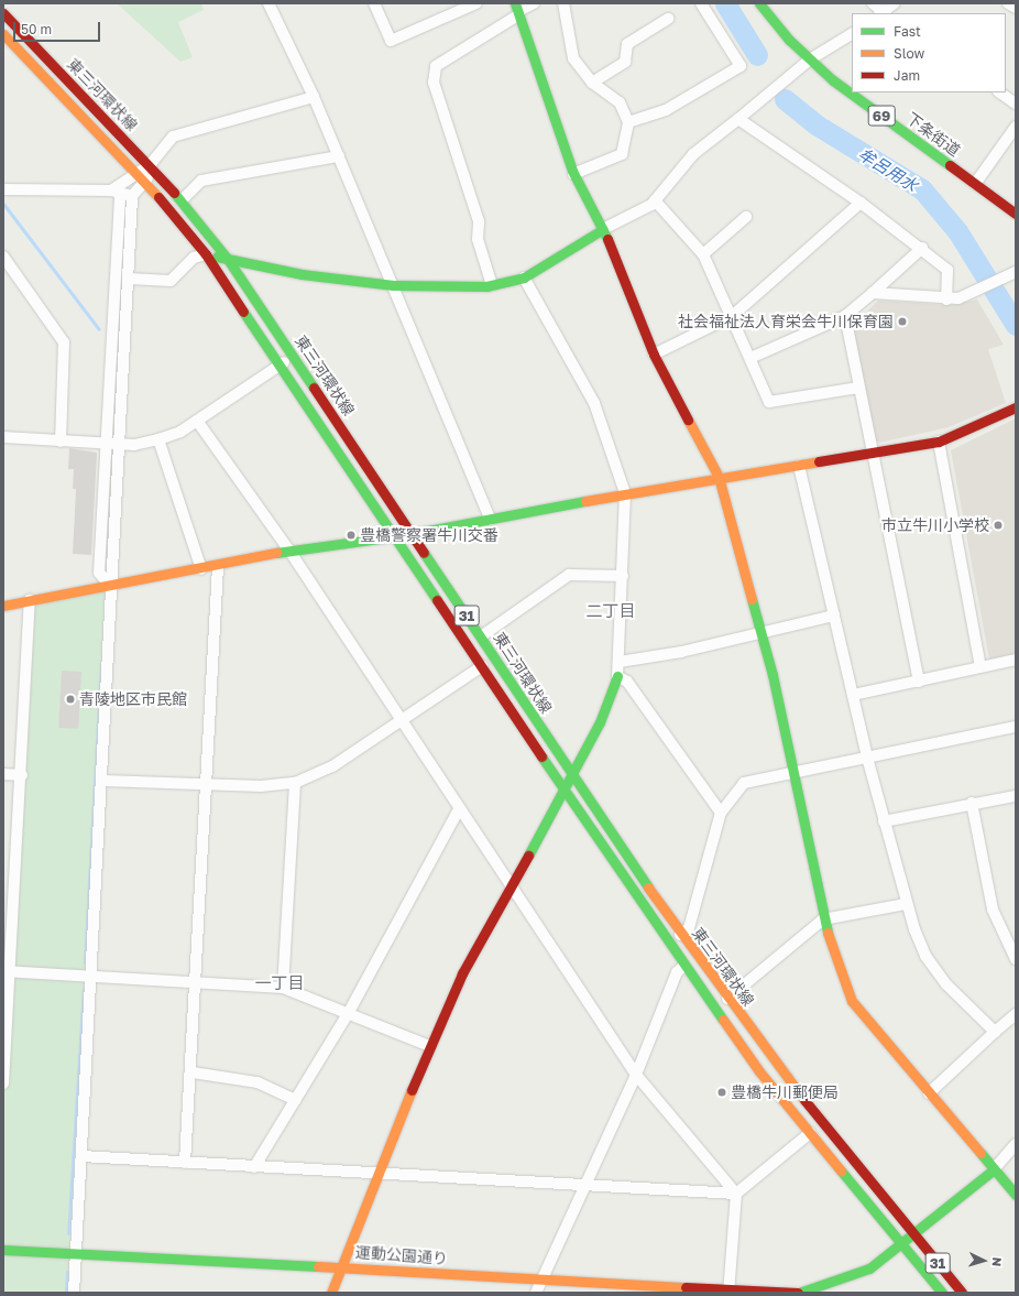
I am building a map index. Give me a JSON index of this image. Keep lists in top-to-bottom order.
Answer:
{
  "streets": {
    "street": [
      "東三河環状線",
      "69",
      "下条街道",
      "31",
      "運動公園通り"
    ]
  },
  "crossings": [
    ["東三河環状線", "運動公園通り"]
  ],
  "districts": ["二丁目", "一丁目"],
  "water": ["牟呂用水"],
  "places": [
    "社会福祉法人育栄会牛川保育園",
    "市立牛川小学校",
    "豊橋警察署牛川交番",
    "青陵地区市民館",
    "豊橋牛川郵便局"
  ],
  "legend": ["Fast", "Slow", "Jam"],
  "scale_bar": "50 m",
  "north": "right"
}
